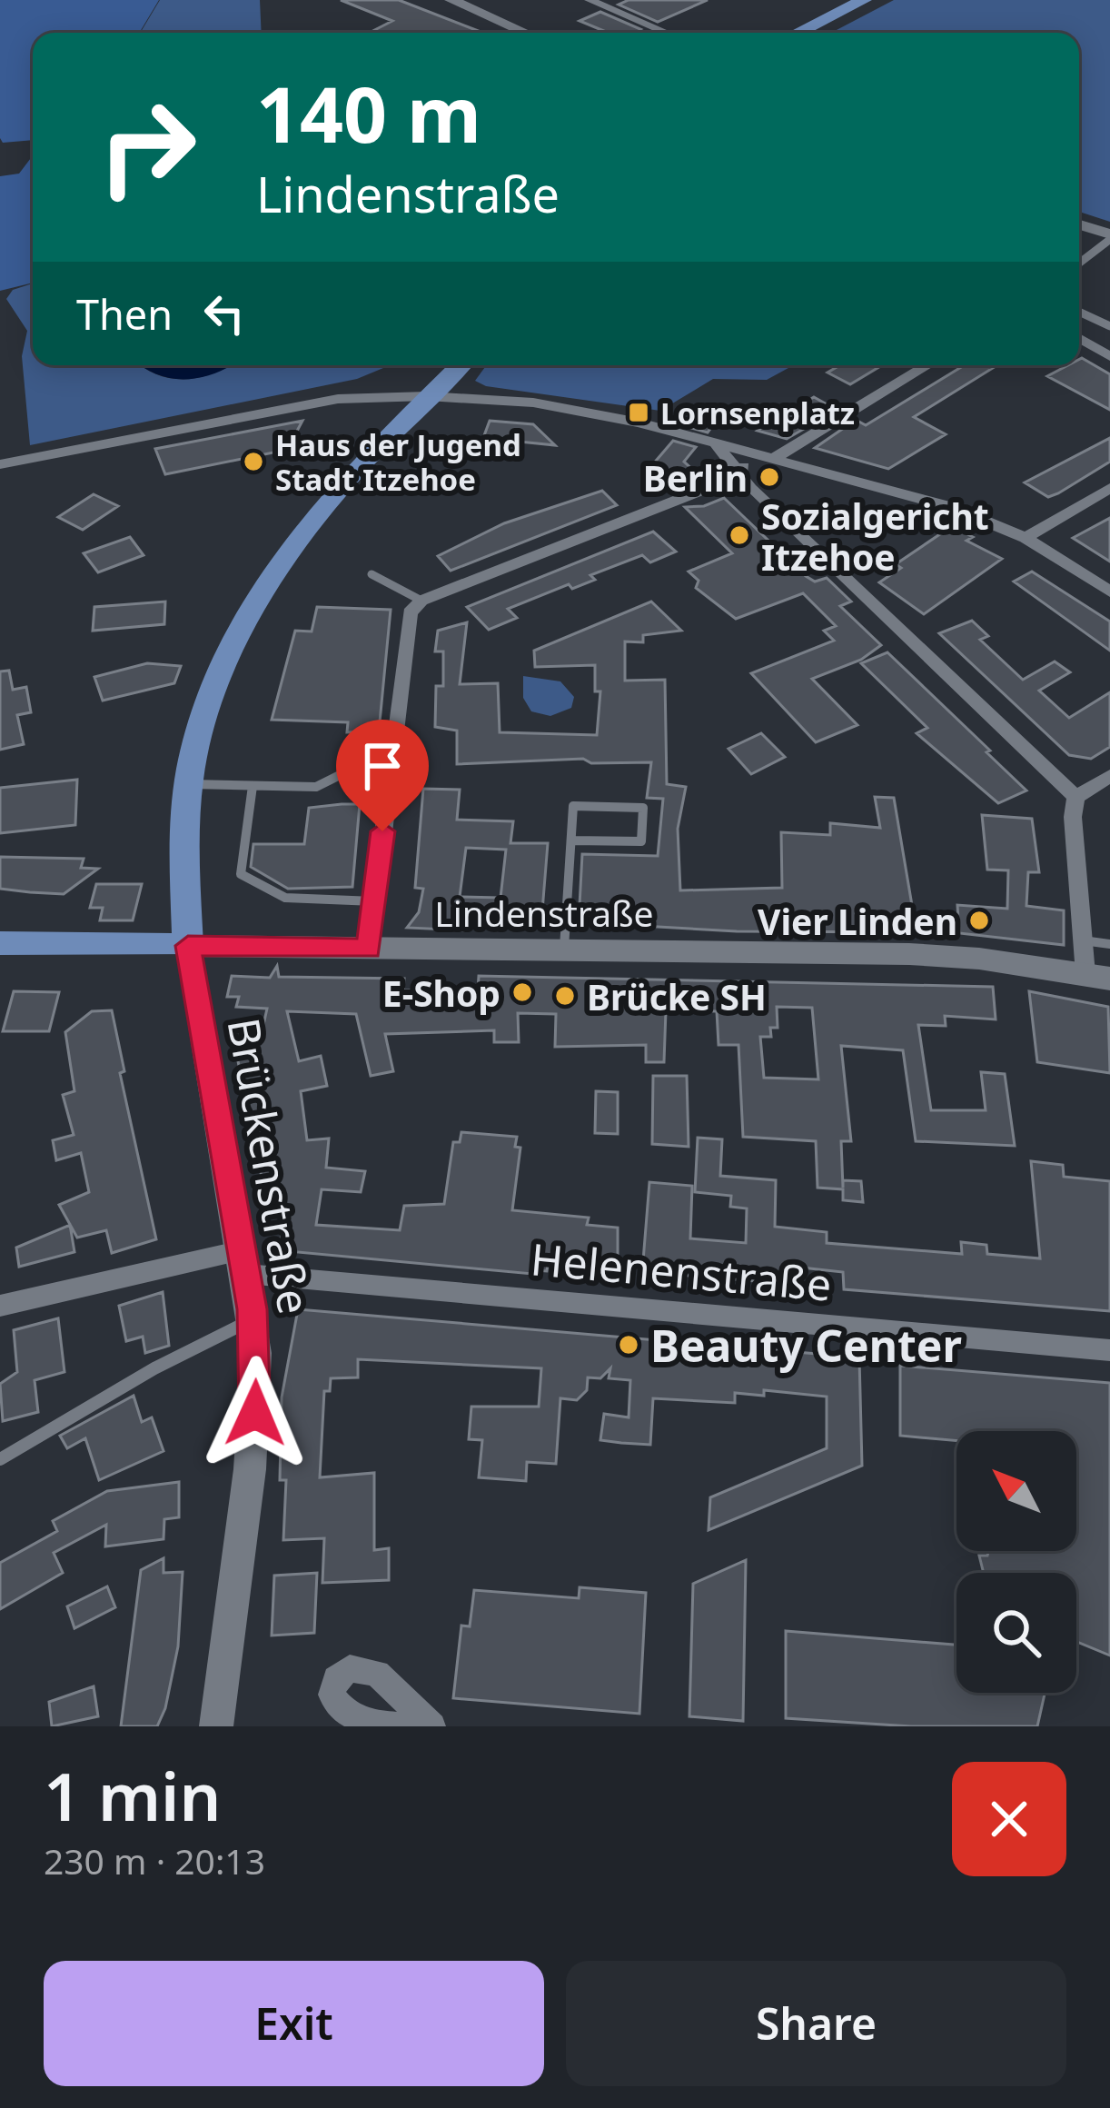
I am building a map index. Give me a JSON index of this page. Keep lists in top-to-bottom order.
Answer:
{
  "streets": {
    "main road": ["Lindenstraße"],
    "street": ["Brückenstraße", "Helenenstraße"]
  },
  "crossings": [
    ["Lindenstraße", "Brückenstraße"],
    ["Brückenstraße", "Helenenstraße"]
  ],
  "places": {
    "transit": ["Lornsenplatz"],
    "other": [
      "Haus der Jugend Stadt Itzehoe",
      "Berlin",
      "Sozialgericht Itzehoe",
      "Vier Linden",
      "E-Shop",
      "Brücke SH",
      "Beauty Center"
    ]
  },
  "north": "top left",
  "page": {
    "turn": ["140 m", "Lindenstraße"],
    "then": "Then",
    "heading": ["1 min", "230 m · 20:13"],
    "buttons": ["Exit", "Share"]
  }
}
